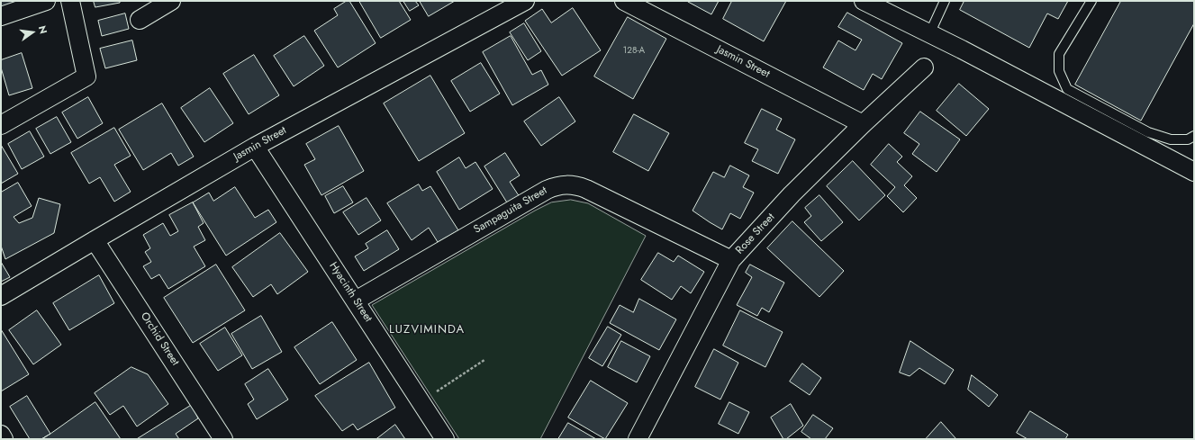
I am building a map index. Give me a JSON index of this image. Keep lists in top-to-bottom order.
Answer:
{
  "streets": {
    "street": [
      "Jasmin Street",
      "Sampaguita Street",
      "Rose Street",
      "Hyacinth Street",
      "Orchid Street"
    ]
  },
  "crossings": [
    ["Jasmin Street", "Rose Street"],
    ["Jasmin Street", "Hyacinth Street"],
    ["Jasmin Street", "Orchid Street"],
    ["Sampaguita Street", "Rose Street"],
    ["Sampaguita Street", "Hyacinth Street"]
  ],
  "districts": ["LUZVIMINDA"],
  "house_numbers": ["128-A"],
  "north": "right"
}
